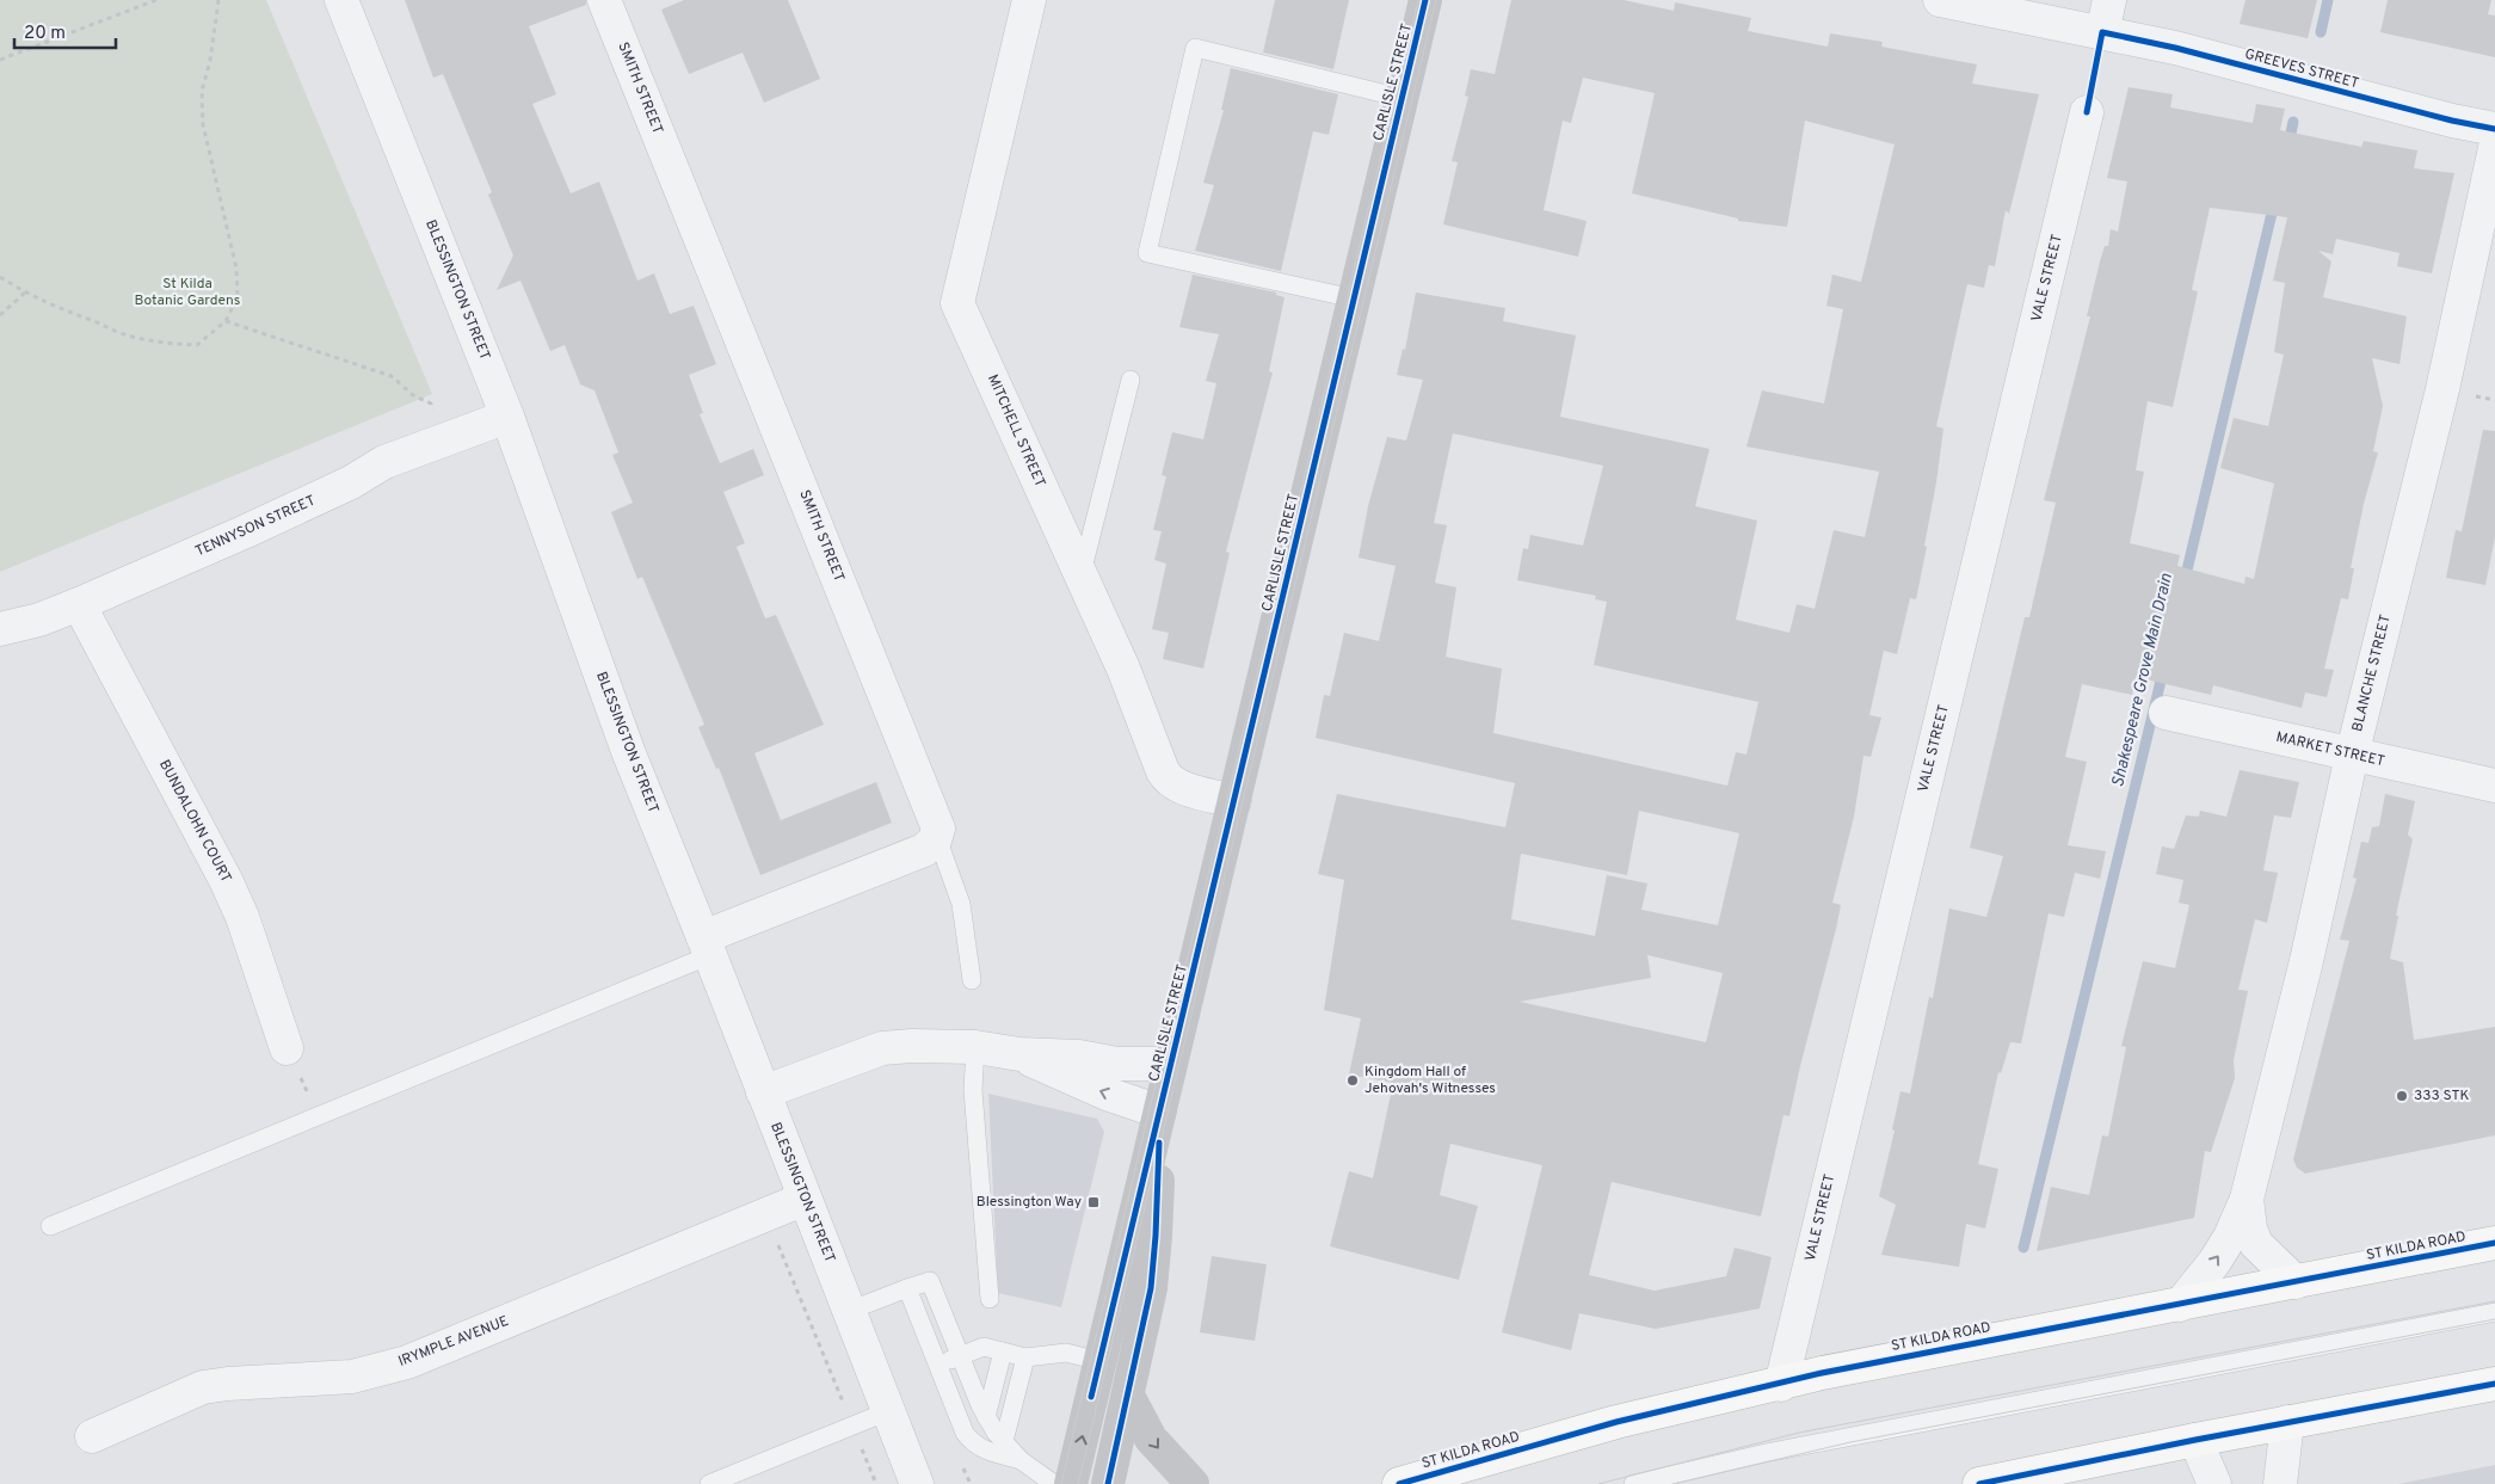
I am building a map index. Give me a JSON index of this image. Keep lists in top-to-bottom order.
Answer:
{
  "streets": {
    "highway": ["ST KILDA ROAD"],
    "main road": ["CARLISLE STREET"],
    "street": [
      "GREEVES STREET",
      "SMITH STREET",
      "VALE STREET",
      "BLESSINGTON STREET",
      "MITCHELL STREET",
      "TENNYSON STREET",
      "BLANCHE STREET",
      "MARKET STREET",
      "BUNDALOHN COURT",
      "IRYMPLE AVENUE"
    ]
  },
  "crossings": [
    ["CARLISLE STREET", "MITCHELL STREET"],
    ["VALE STREET", "ST KILDA ROAD"],
    ["BLESSINGTON STREET", "TENNYSON STREET"],
    ["BLESSINGTON STREET", "IRYMPLE AVENUE"],
    ["TENNYSON STREET", "BUNDALOHN COURT"],
    ["BLANCHE STREET", "MARKET STREET"],
    ["BLANCHE STREET", "ST KILDA ROAD"]
  ],
  "water": ["Shakespeare Grove Main Drain"],
  "parks": ["St Kilda Botanic Gardens"],
  "places": {
    "other": ["Kingdom Hall of Jehovah's Witnesses", "333 STK"],
    "transit": ["Blessington Way"]
  },
  "scale_bar": "20 m"
}
